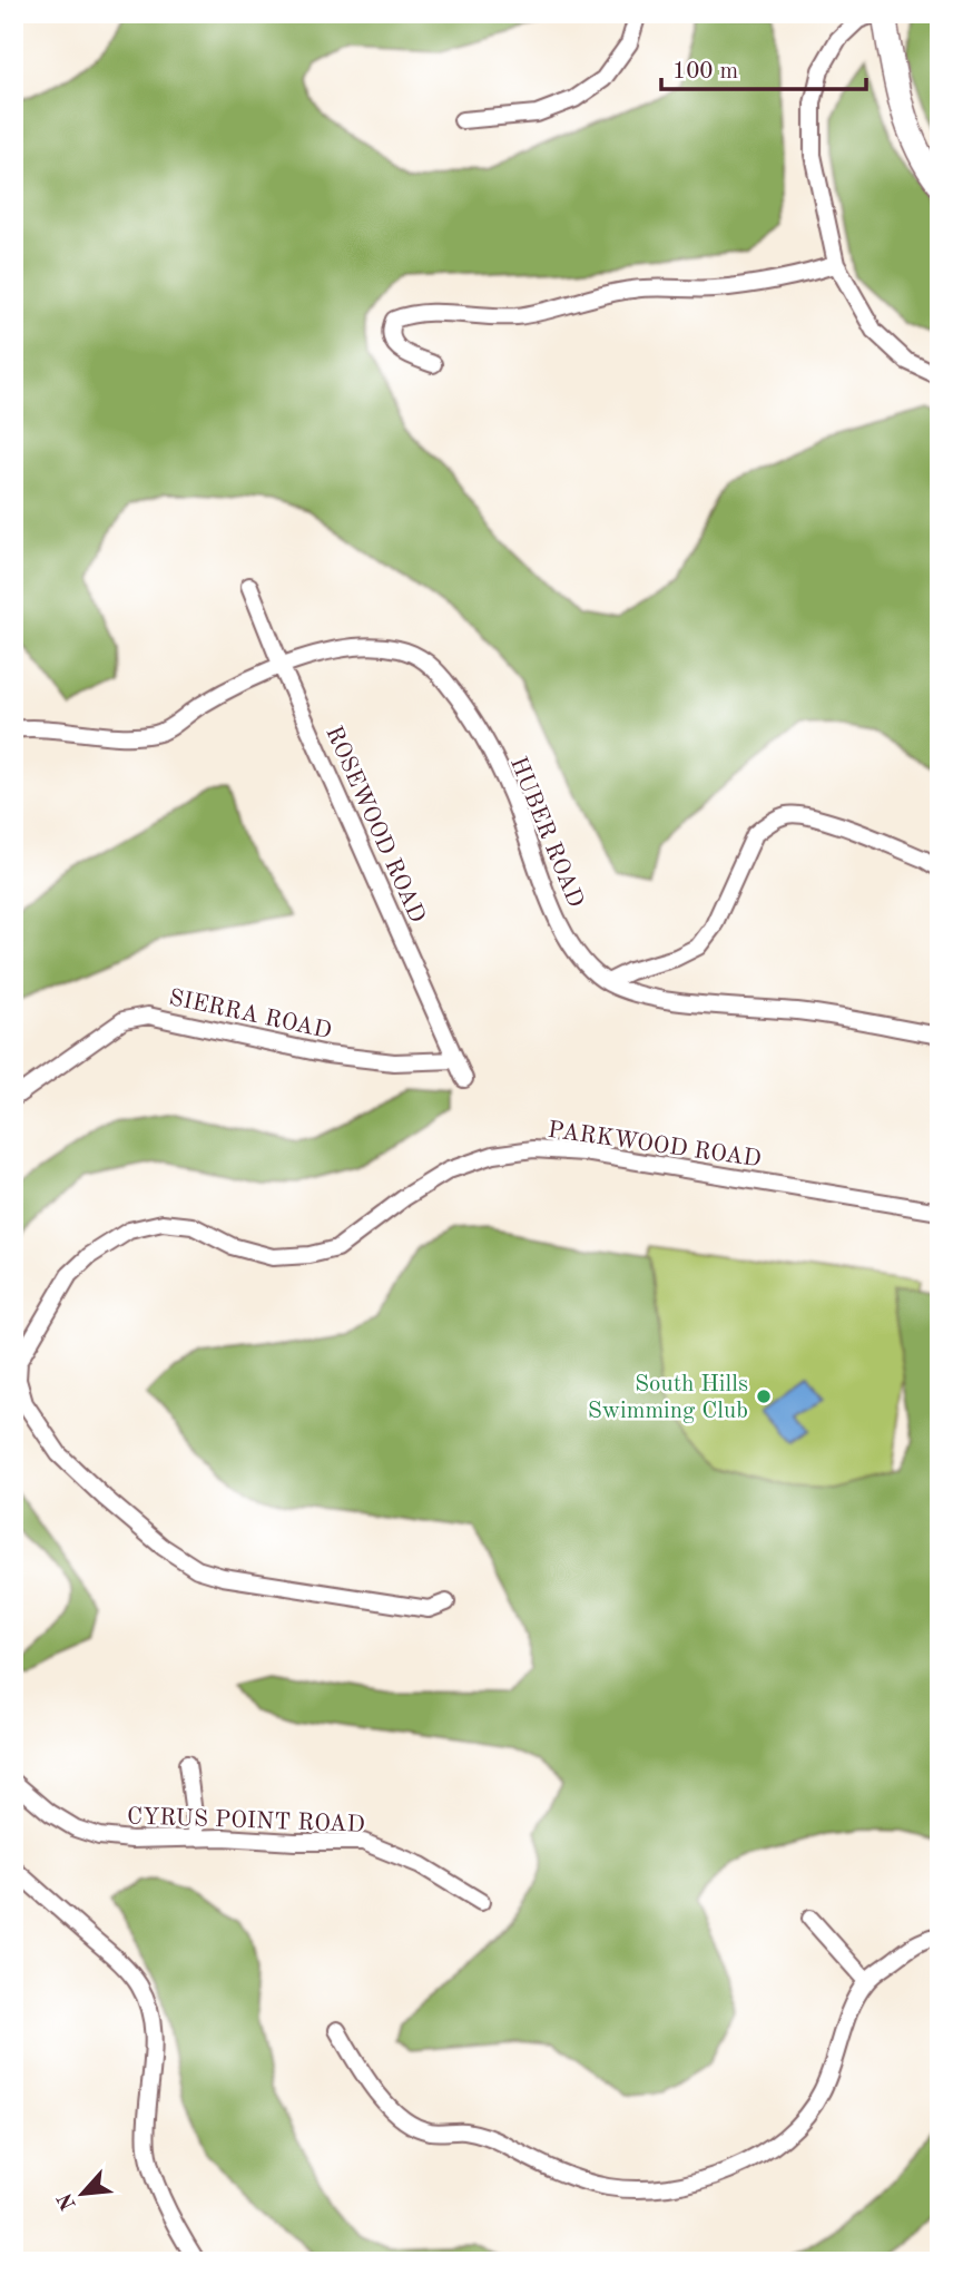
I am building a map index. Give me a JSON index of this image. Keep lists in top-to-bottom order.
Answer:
{
  "streets": {
    "street": [
      "ROSEWOOD ROAD",
      "HUBER ROAD",
      "SIERRA ROAD",
      "PARKWOOD ROAD",
      "CYRUS POINT ROAD"
    ]
  },
  "crossings": [
    ["ROSEWOOD ROAD", "HUBER ROAD"],
    ["ROSEWOOD ROAD", "SIERRA ROAD"]
  ],
  "places": ["South Hills Swimming Club"],
  "scale_bar": "100 m",
  "north": "bottom left"
}
